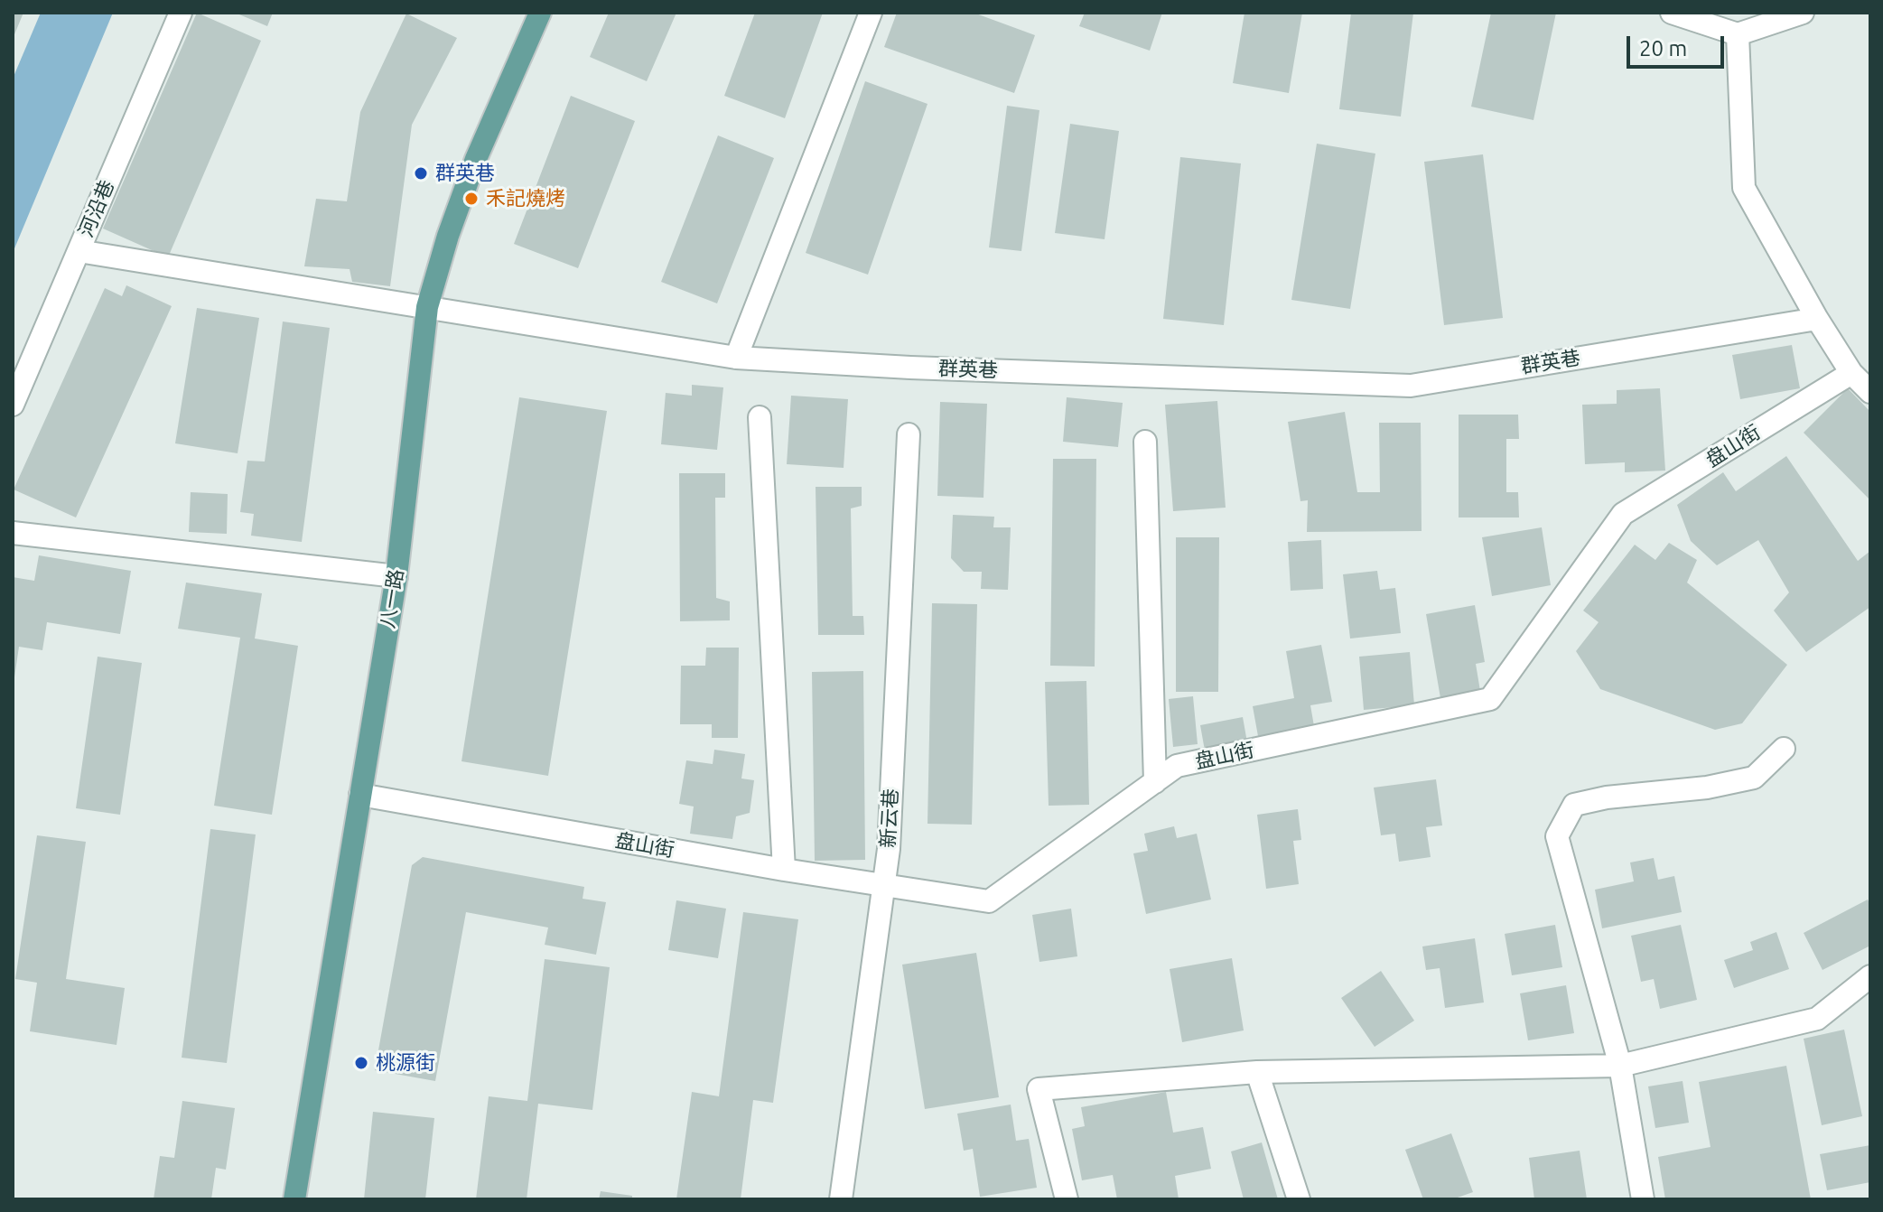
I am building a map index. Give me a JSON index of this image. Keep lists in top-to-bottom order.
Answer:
{
  "streets": {
    "main road": ["八一路"],
    "street": [
      "河沿巷",
      "群英巷",
      "盘山街",
      "新云巷"
    ]
  },
  "crossings": [
    ["河沿巷", "群英巷"],
    ["群英巷", "八一路"],
    ["盘山街", "八一路"],
    ["盘山街", "新云巷"]
  ],
  "places": ["群英巷", "禾記燒烤", "桃源街"],
  "scale_bar": "20 m"
}
